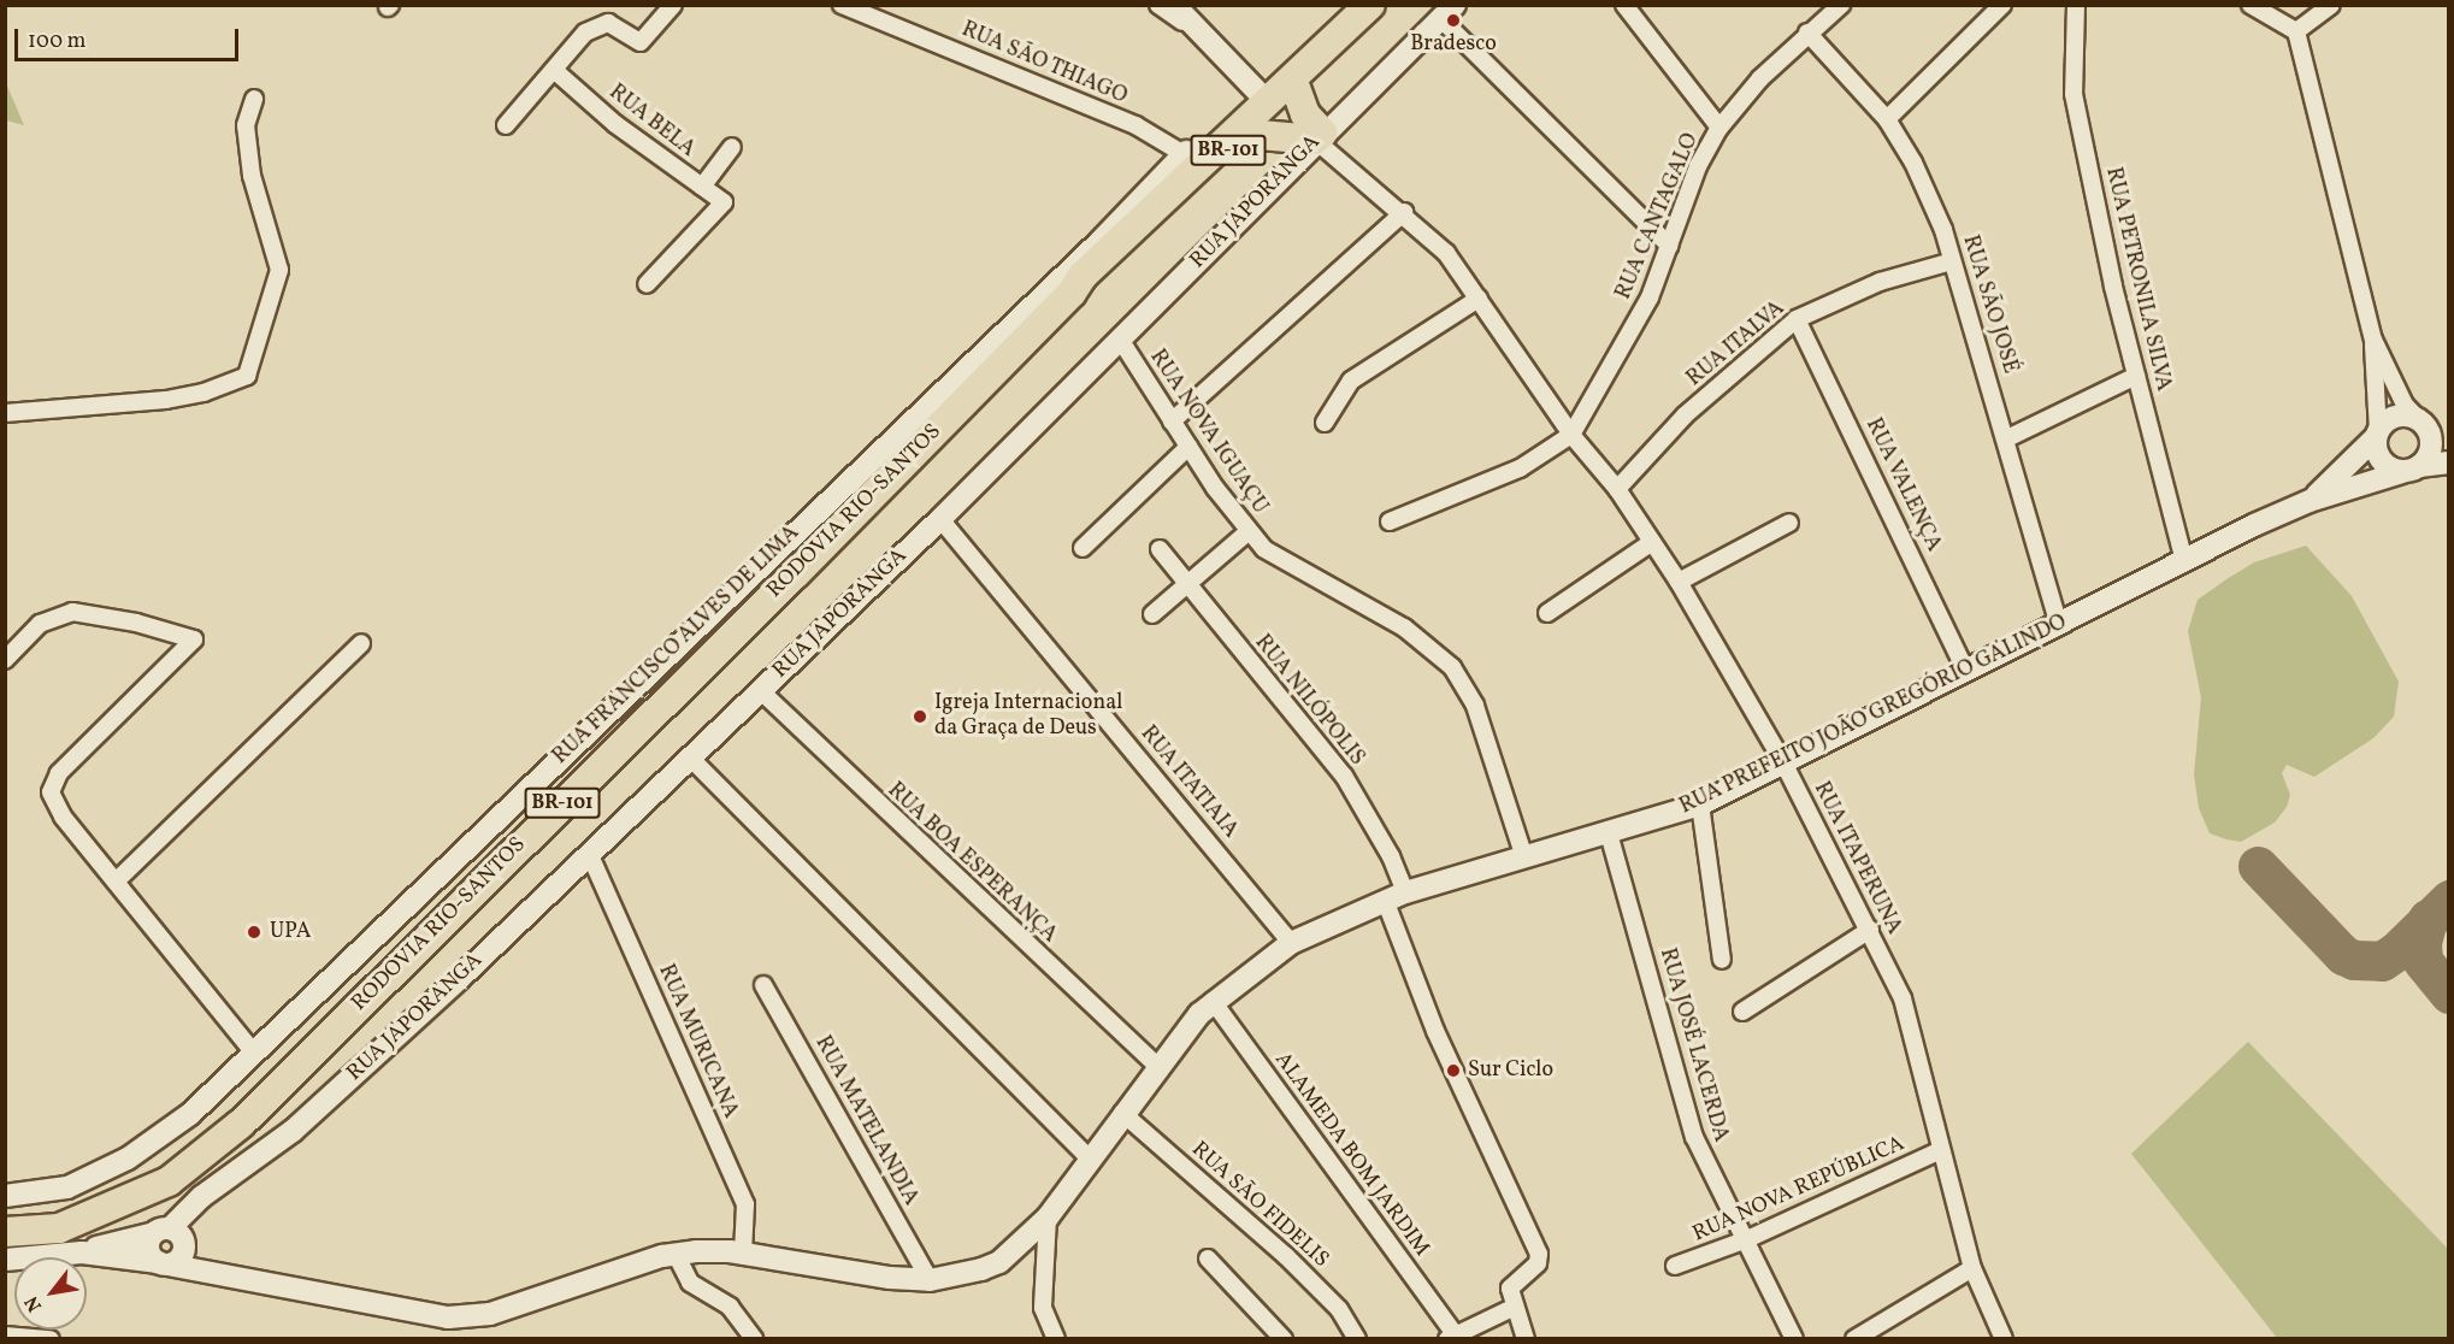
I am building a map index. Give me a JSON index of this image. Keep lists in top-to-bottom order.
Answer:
{
  "streets": {
    "highway": ["BR-101", "RODOVIA RIO-SANTOS"],
    "main road": ["RUA JAPORANGA", "RUA FRANCISCO ALVES DE LIMA", "RUA PREFEITO JOÃO GREGÓRIO GALINDO"],
    "street": [
      "RUA SÃO THIAGO",
      "RUA BELA",
      "RUA CANTAGALO",
      "RUA PETRONILA SILVA",
      "RUA SÃO JOSÉ",
      "RUA ITALVA",
      "RUA NOVA IGUAÇU",
      "RUA VALENÇA",
      "RUA NILÓPOLIS",
      "RUA ITATIAIA",
      "RUA ITAPERUNA",
      "RUA BOA ESPERANÇA",
      "RUA MURICANA",
      "RUA JOSÉ LACERDA",
      "RUA MATELANDIA",
      "ALAMEDA BOM JARDIM",
      "RUA NOVA REPÚBLICA",
      "RUA SÃO FIDELIS"
    ]
  },
  "crossings": [
    ["RUA SÃO THIAGO", "RODOVIA RIO-SANTOS"],
    ["RUA SÃO THIAGO", "RUA FRANCISCO ALVES DE LIMA"],
    ["RUA JAPORANGA", "RUA NOVA IGUAÇU"],
    ["RUA JAPORANGA", "RUA PREFEITO JOÃO GREGÓRIO GALINDO"],
    ["RUA JAPORANGA", "RUA ITATIAIA"],
    ["RUA JAPORANGA", "RUA ITAPERUNA"],
    ["RUA JAPORANGA", "RUA BOA ESPERANÇA"],
    ["RUA JAPORANGA", "RUA MURICANA"],
    ["RUA CANTAGALO", "RUA SÃO JOSÉ"],
    ["RUA CANTAGALO", "RUA ITAPERUNA"],
    ["RUA PETRONILA SILVA", "RUA PREFEITO JOÃO GREGÓRIO GALINDO"],
    ["RUA SÃO JOSÉ", "RUA ITALVA"],
    ["RUA SÃO JOSÉ", "RUA PREFEITO JOÃO GREGÓRIO GALINDO"],
    ["RUA ITALVA", "RUA VALENÇA"],
    ["RUA ITALVA", "RUA ITAPERUNA"],
    ["RUA NOVA IGUAÇU", "RUA PREFEITO JOÃO GREGÓRIO GALINDO"],
    ["RUA VALENÇA", "RUA PREFEITO JOÃO GREGÓRIO GALINDO"],
    ["RODOVIA RIO-SANTOS", "RUA FRANCISCO ALVES DE LIMA"],
    ["RUA NILÓPOLIS", "RUA PREFEITO JOÃO GREGÓRIO GALINDO"],
    ["RUA PREFEITO JOÃO GREGÓRIO GALINDO", "RUA ITATIAIA"],
    ["RUA PREFEITO JOÃO GREGÓRIO GALINDO", "RUA ITAPERUNA"],
    ["RUA PREFEITO JOÃO GREGÓRIO GALINDO", "RUA BOA ESPERANÇA"],
    ["RUA PREFEITO JOÃO GREGÓRIO GALINDO", "RUA MURICANA"],
    ["RUA PREFEITO JOÃO GREGÓRIO GALINDO", "RUA JOSÉ LACERDA"],
    ["RUA PREFEITO JOÃO GREGÓRIO GALINDO", "RUA MATELANDIA"],
    ["RUA PREFEITO JOÃO GREGÓRIO GALINDO", "ALAMEDA BOM JARDIM"],
    ["RUA PREFEITO JOÃO GREGÓRIO GALINDO", "RUA SÃO FIDELIS"],
    ["RUA ITAPERUNA", "RUA NOVA REPÚBLICA"],
    ["RUA JOSÉ LACERDA", "RUA NOVA REPÚBLICA"]
  ],
  "places": [
    "Bradesco",
    "Igreja Internacional da Graça de Deus",
    "UPA",
    "Sur Ciclo"
  ],
  "scale_bar": "100 m",
  "north": "bottom left"
}
